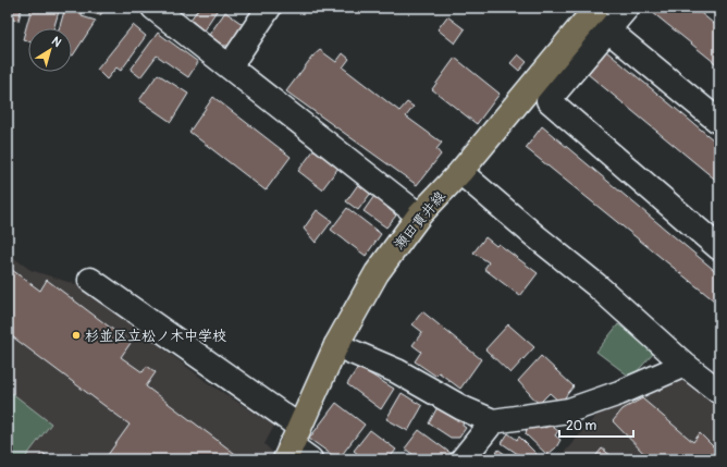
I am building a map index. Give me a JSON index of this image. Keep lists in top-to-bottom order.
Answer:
{
  "streets": {
    "main road": ["瀬田貫井線"]
  },
  "places": ["杉並区立松ノ木中学校"],
  "scale_bar": "20 m",
  "north": "top right"
}
